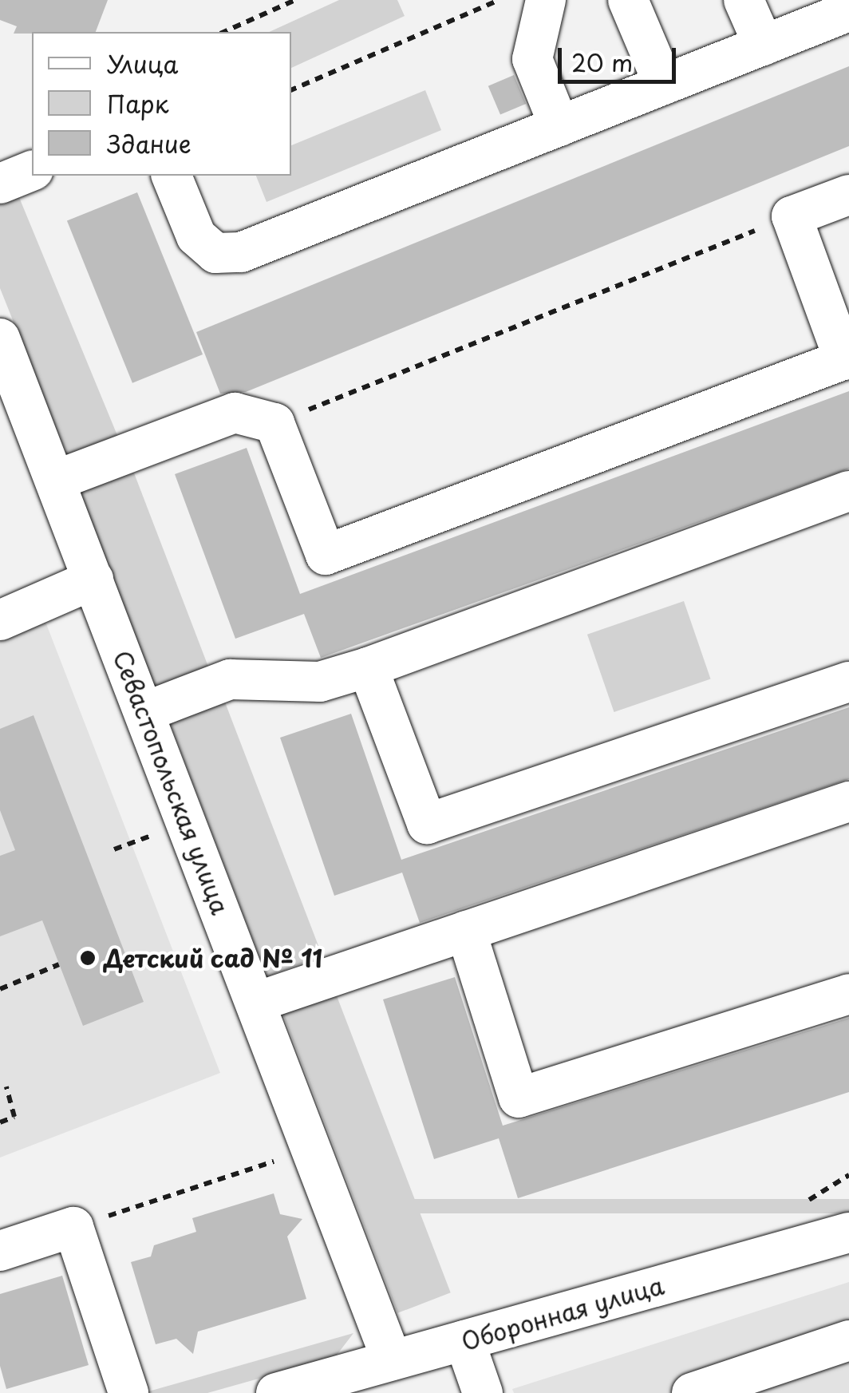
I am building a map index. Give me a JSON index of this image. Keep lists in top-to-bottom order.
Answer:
{
  "streets": {
    "street": ["Севастопольская улица", "Оборонная улица"]
  },
  "crossings": [
    ["Севастопольская улица", "Оборонная улица"]
  ],
  "places": ["Детский сад № 11"],
  "legend": ["Улица", "Парк", "Здание"],
  "scale_bar": "20 m"
}
